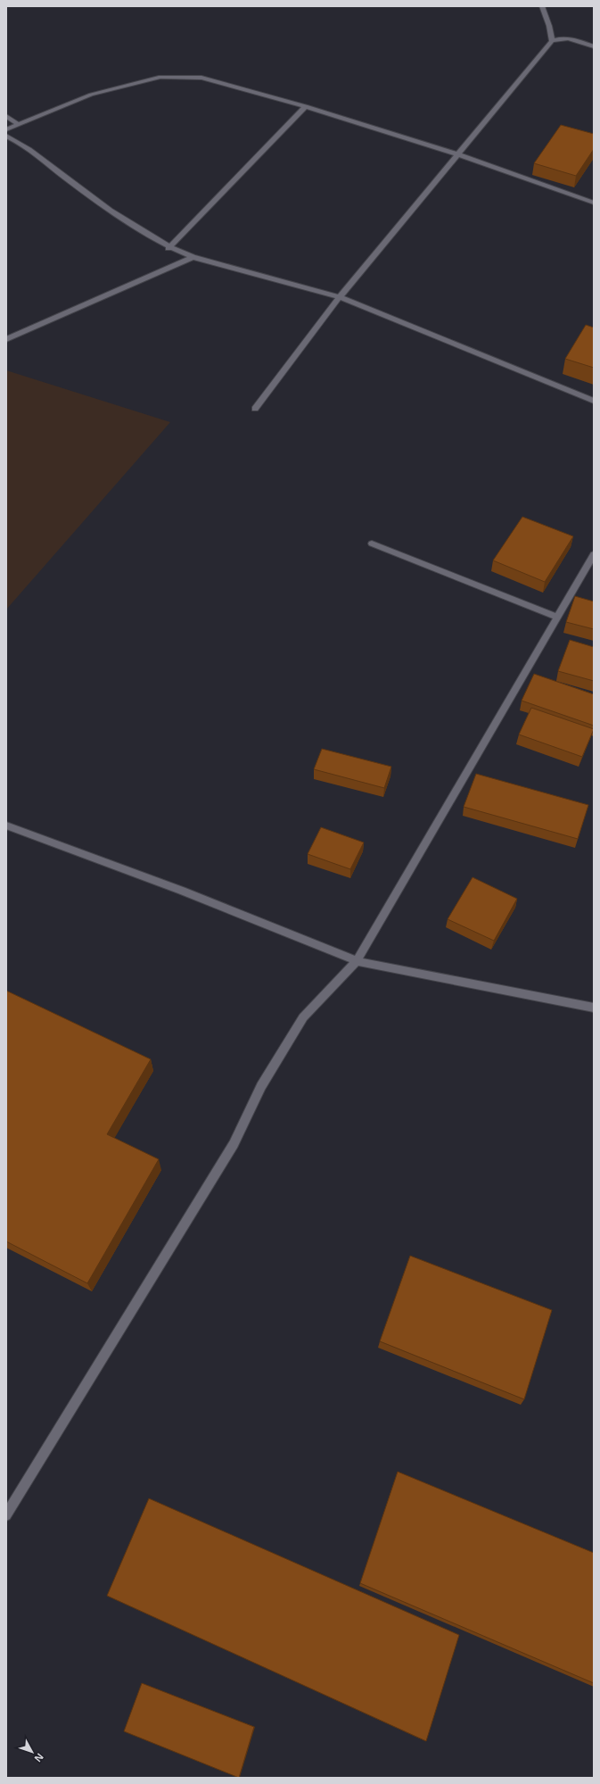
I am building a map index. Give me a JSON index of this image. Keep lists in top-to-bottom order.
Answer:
{
  "north": "bottom right"
}
